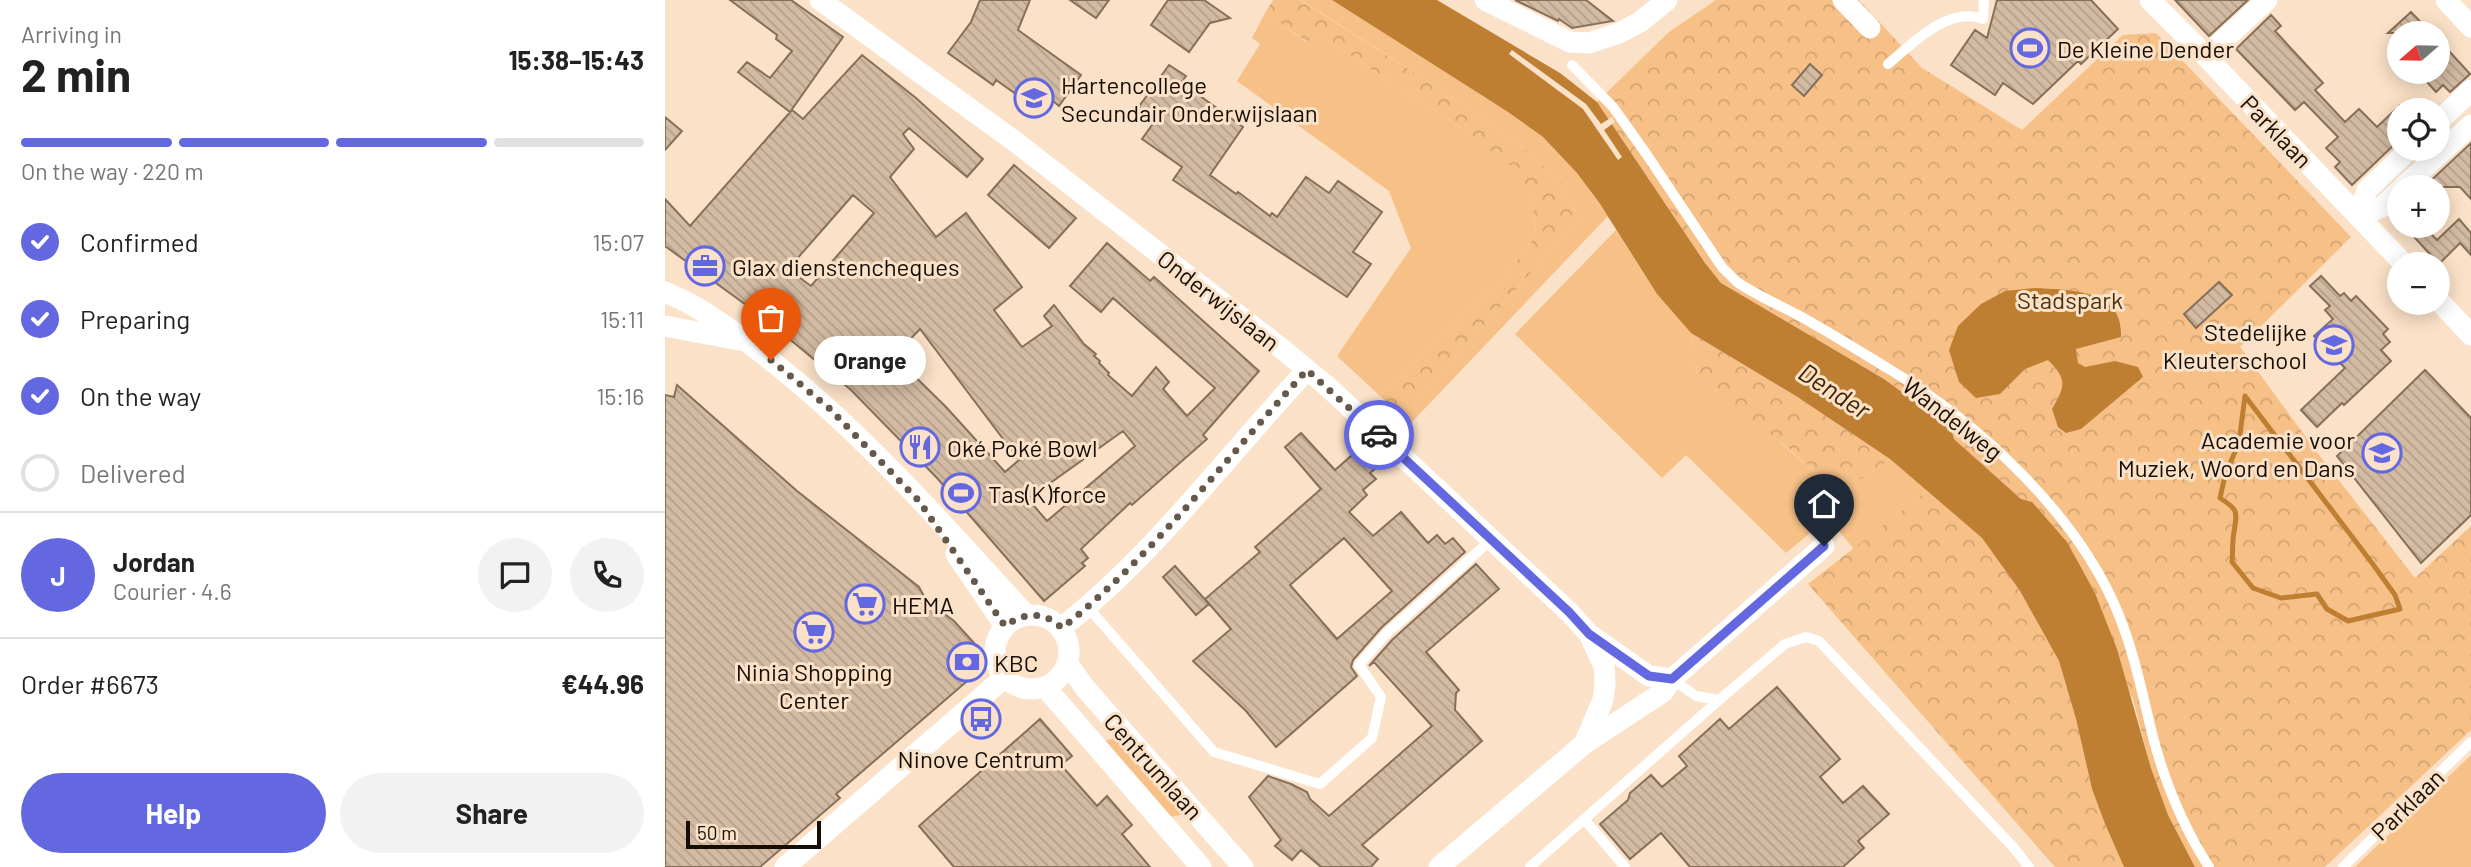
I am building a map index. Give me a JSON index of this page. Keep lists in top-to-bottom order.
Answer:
{
  "streets": {
    "street": ["Parklaan", "Onderwijslaan", "Centrumlaan"],
    "lane": ["Wandelweg"]
  },
  "water": ["Dender"],
  "parks": ["Stadspark"],
  "places": {
    "sports": ["De Kleine Dender", "Tas(K)force"],
    "school or university": ["Hartencollege Secundair Onderwijslaan", "Stedelijke Kleuterschool", "Academie voor Muziek, Woord en Dans"],
    "office": ["Glax dienstencheques"],
    "other": ["Orange"],
    "restaurant": ["Oké Poké Bowl"],
    "supermarket": ["HEMA", "Ninia Shopping Center"],
    "bank": ["KBC"],
    "bus stop": ["Ninove Centrum"]
  },
  "scale_bar": "50 m",
  "north": "left",
  "page": {
    "heading": ["2 min", "Arriving in", "15:38–15:43"],
    "panel": [
      "Jordan",
      "Courier · 4.6",
      "Order #6673",
      "€44.96"
    ],
    "map_buttons": ["+", "−"],
    "bar": "On the way · 220 m",
    "list": [
      ["Confirmed", "15:07"],
      ["Preparing", "15:11"],
      ["On the way", "15:16"],
      "Delivered"
    ],
    "bubble": "Orange",
    "round": "J",
    "buttons": ["Help", "Share"],
    "scale": "50 m"
  }
}
